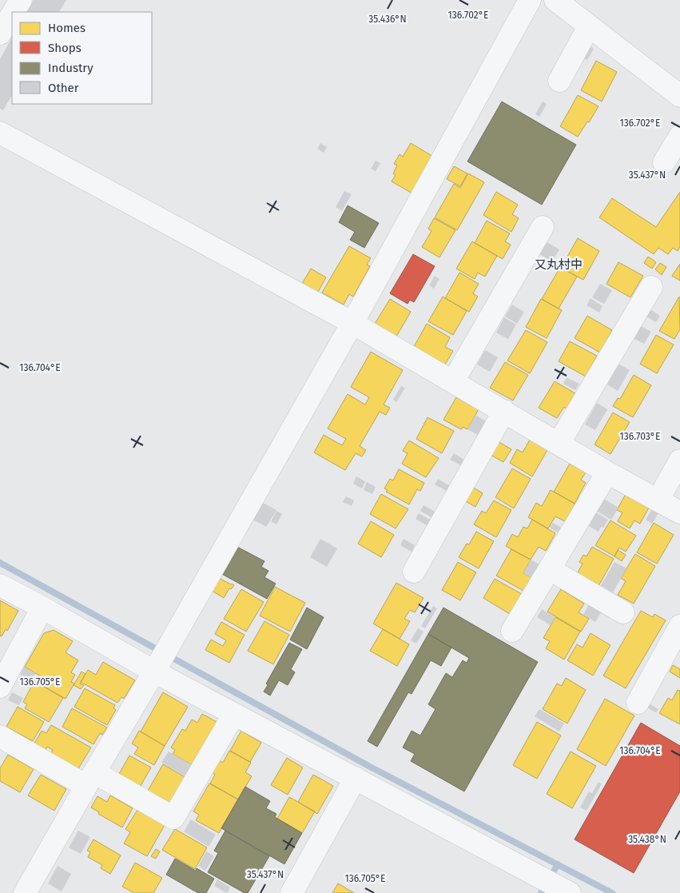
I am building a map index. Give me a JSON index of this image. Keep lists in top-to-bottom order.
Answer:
{
  "districts": ["又丸村中"],
  "legend": [
    "Homes",
    "Shops",
    "Industry",
    "Other"
  ],
  "coordinates": [
    "136.702°E",
    "35.436°N",
    "35.437°N",
    "136.704°E",
    "136.703°E",
    "136.705°E",
    "35.438°N"
  ]
}
